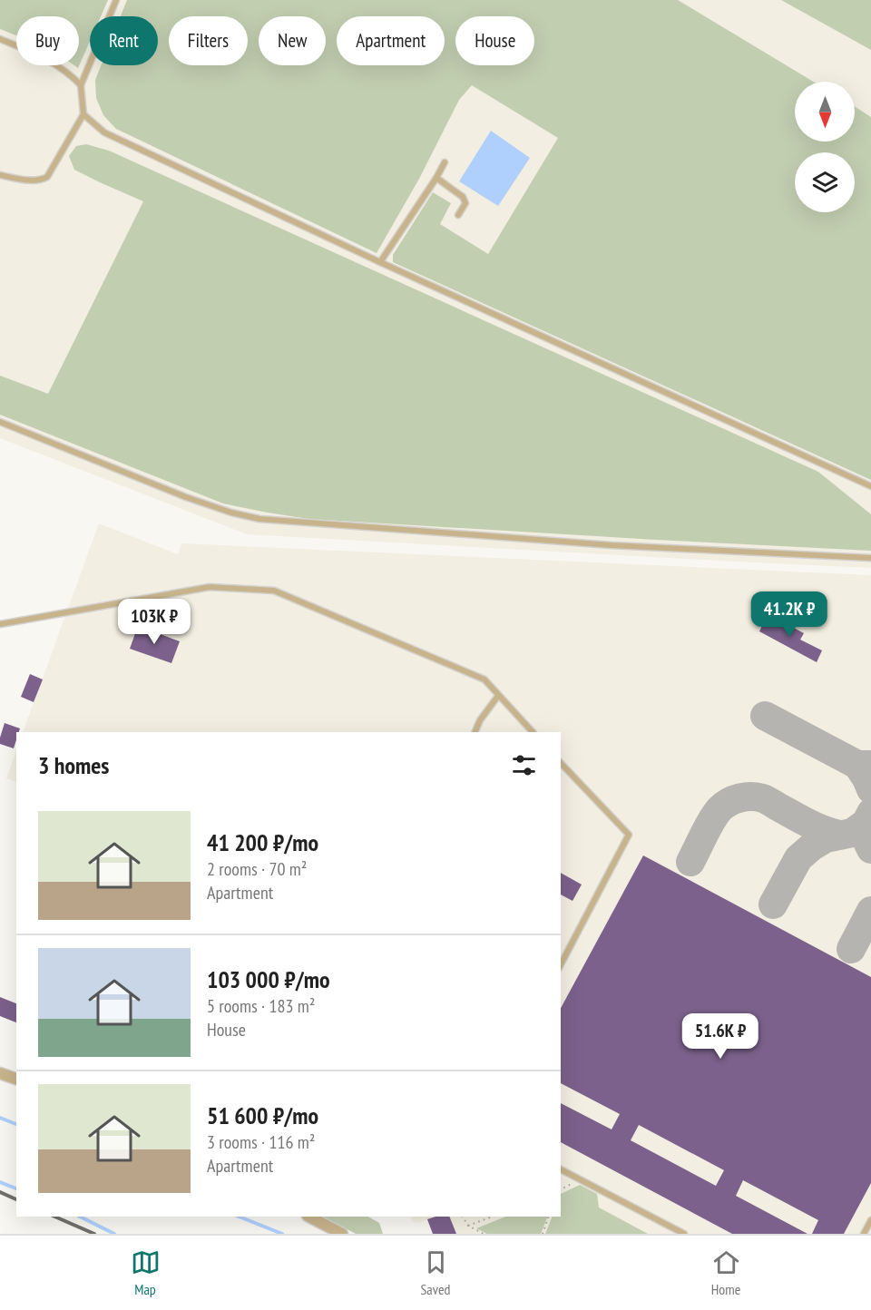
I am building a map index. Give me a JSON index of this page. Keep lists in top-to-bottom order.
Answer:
{
  "north": "bottom",
  "page": {
    "chip": [
      "Buy",
      "Rent",
      "Filters",
      "New",
      "Apartment",
      "House"
    ],
    "price": ["41.2K ₽", "103K ₽", "51.6K ₽"],
    "heading": "3 homes",
    "list": [
      {
        "name": "41 200 ₽/mo",
        "note": "2 rooms · 70 m² · Apartment"
      },
      {
        "name": "103 000 ₽/mo",
        "note": "5 rooms · 183 m² · House"
      },
      {
        "name": "51 600 ₽/mo",
        "note": "3 rooms · 116 m² · Apartment"
      }
    ],
    "tabs": ["Map", "Saved", "Home"]
  }
}
